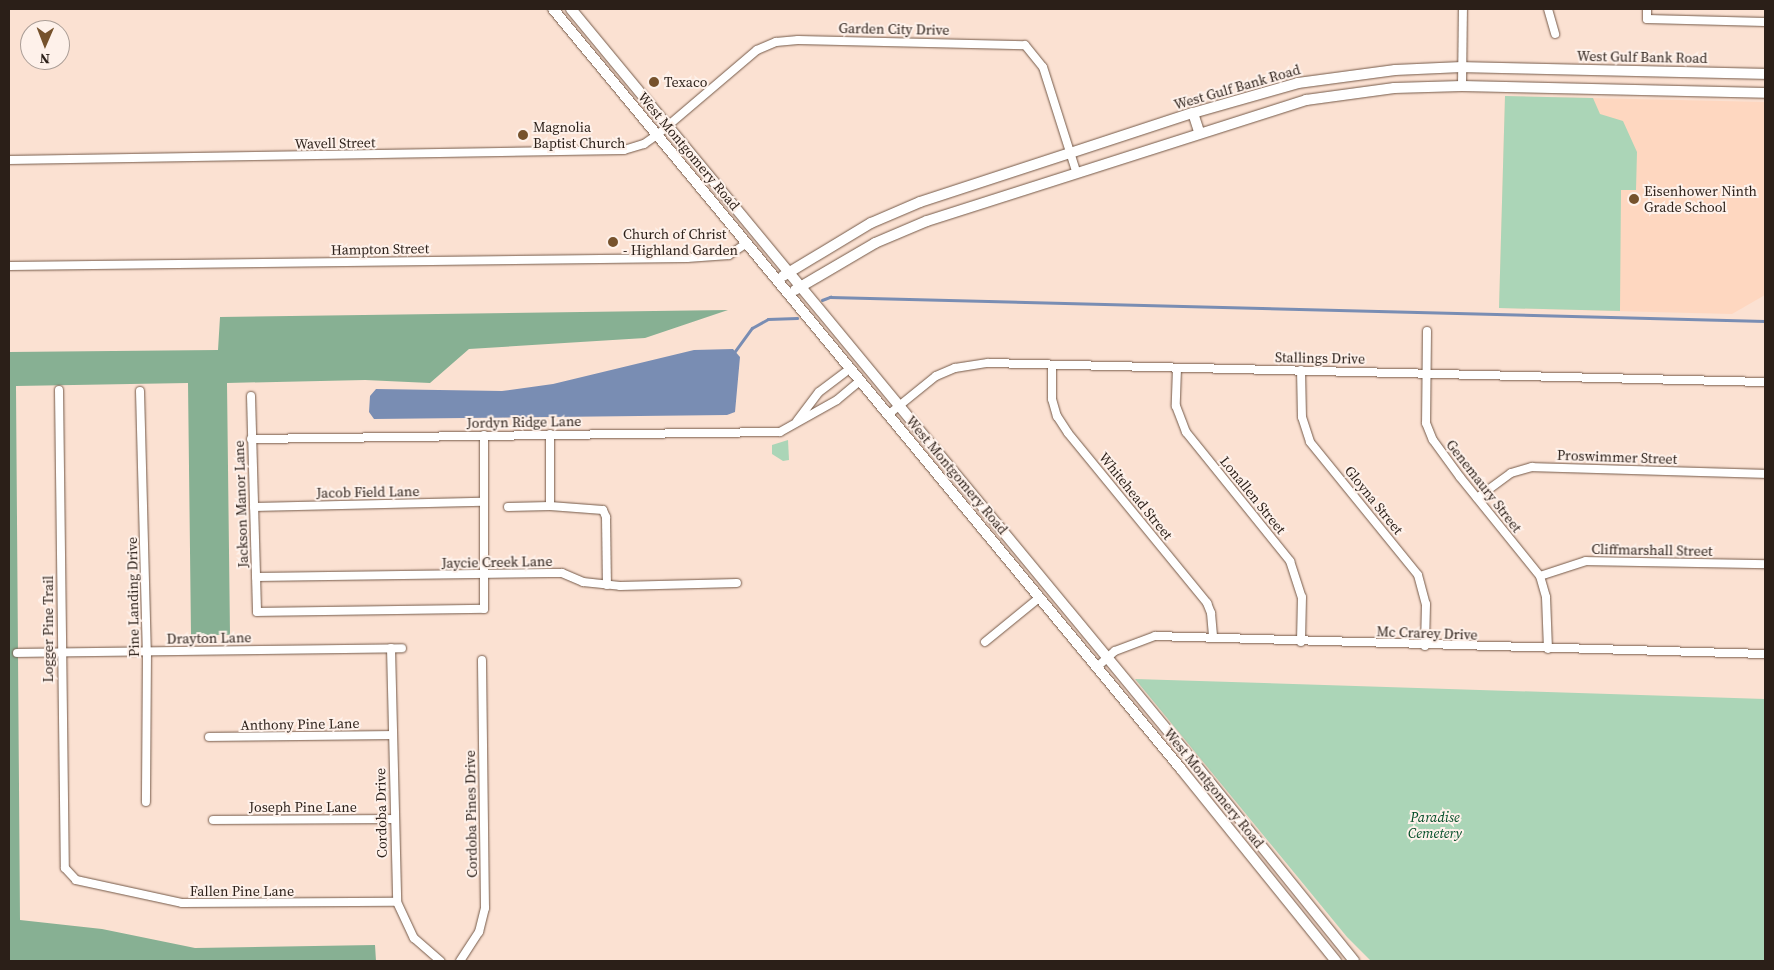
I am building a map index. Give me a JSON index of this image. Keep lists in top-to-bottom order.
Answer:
{
  "streets": {
    "main road": ["West Gulf Bank Road", "West Montgomery Road"],
    "street": [
      "Garden City Drive",
      "Wavell Street",
      "Hampton Street",
      "Stallings Drive",
      "Jordyn Ridge Lane",
      "Proswimmer Street",
      "Genemaury Street",
      "Jacob Field Lane",
      "Lonallen Street",
      "Whitehead Street",
      "Gloyna Street",
      "Jackson Manor Lane",
      "Cliffmarshall Street",
      "Jaycie Creek Lane",
      "Pine Landing Drive",
      "Logger Pine Trail",
      "Mc Crarey Drive",
      "Drayton Lane",
      "Anthony Pine Lane",
      "Joseph Pine Lane",
      "Cordoba Drive",
      "Cordoba Pines Drive",
      "Fallen Pine Lane"
    ]
  },
  "crossings": [
    ["Garden City Drive", "West Gulf Bank Road"],
    ["Garden City Drive", "Wavell Street"],
    ["Garden City Drive", "West Montgomery Road"],
    ["West Gulf Bank Road", "West Montgomery Road"],
    ["Wavell Street", "West Montgomery Road"],
    ["West Montgomery Road", "Hampton Street"],
    ["West Montgomery Road", "Stallings Drive"],
    ["West Montgomery Road", "Jordyn Ridge Lane"],
    ["West Montgomery Road", "Mc Crarey Drive"],
    ["Stallings Drive", "Genemaury Street"],
    ["Stallings Drive", "Lonallen Street"],
    ["Stallings Drive", "Whitehead Street"],
    ["Stallings Drive", "Gloyna Street"],
    ["Jordyn Ridge Lane", "Jackson Manor Lane"],
    ["Proswimmer Street", "Genemaury Street"],
    ["Genemaury Street", "Cliffmarshall Street"],
    ["Genemaury Street", "Mc Crarey Drive"],
    ["Jacob Field Lane", "Jackson Manor Lane"],
    ["Lonallen Street", "Mc Crarey Drive"],
    ["Whitehead Street", "Mc Crarey Drive"],
    ["Gloyna Street", "Mc Crarey Drive"],
    ["Jackson Manor Lane", "Jaycie Creek Lane"],
    ["Pine Landing Drive", "Drayton Lane"],
    ["Logger Pine Trail", "Drayton Lane"],
    ["Logger Pine Trail", "Fallen Pine Lane"],
    ["Drayton Lane", "Cordoba Drive"],
    ["Anthony Pine Lane", "Cordoba Drive"],
    ["Joseph Pine Lane", "Cordoba Drive"],
    ["Cordoba Drive", "Fallen Pine Lane"]
  ],
  "parks": ["Paradise Cemetery"],
  "places": [
    "Texaco",
    "Magnolia Baptist Church",
    "Eisenhower Ninth Grade School",
    "Church of Christ - Highland Garden"
  ],
  "north": "bottom"
}
